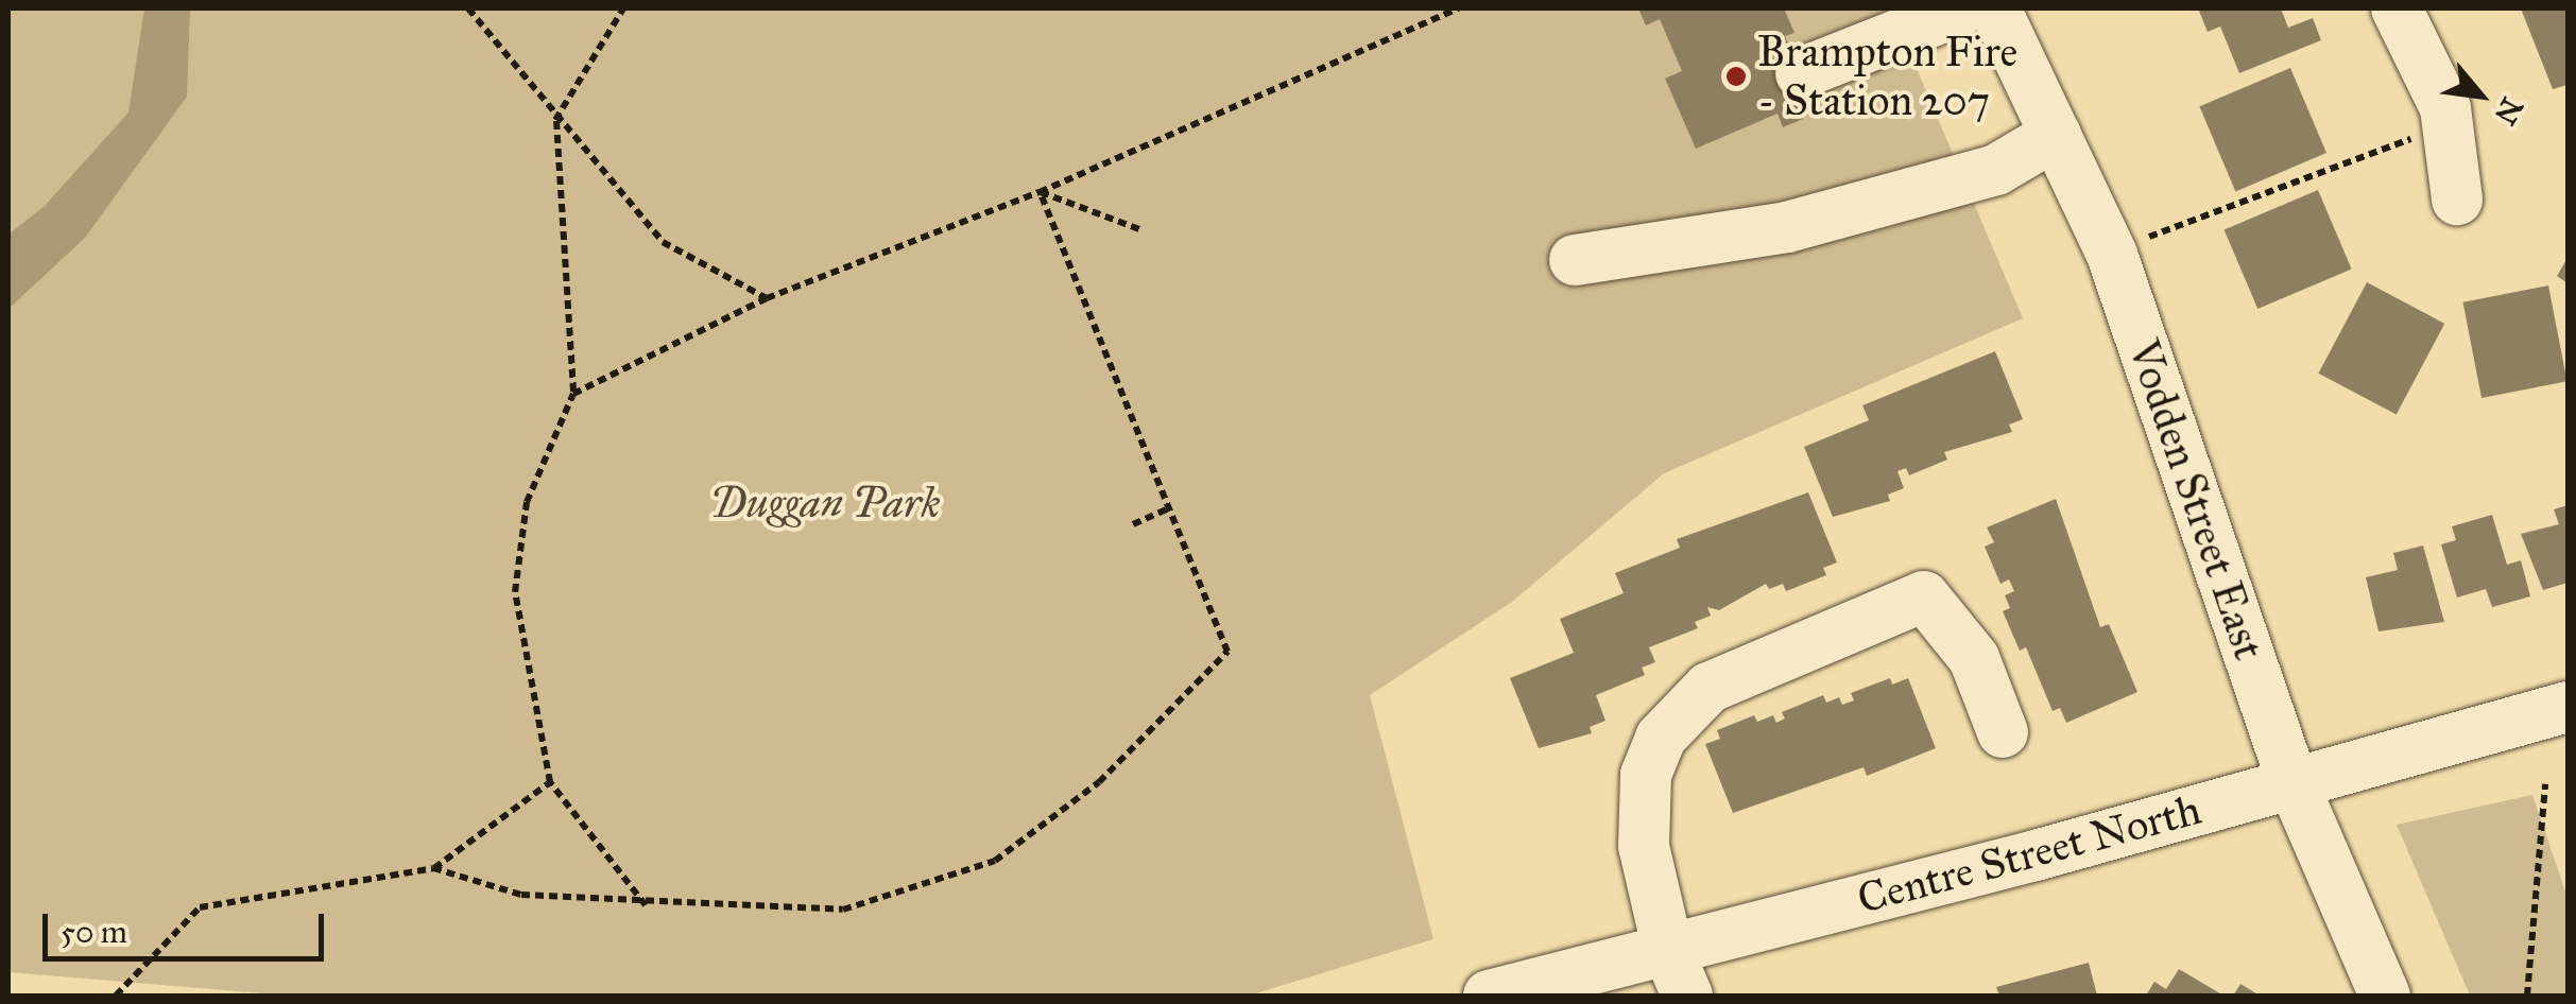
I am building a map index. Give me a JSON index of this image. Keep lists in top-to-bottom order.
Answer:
{
  "streets": {
    "street": ["Vodden Street East", "Centre Street North"]
  },
  "crossings": [
    ["Vodden Street East", "Centre Street North"]
  ],
  "parks": ["Duggan Park"],
  "places": ["Brampton Fire - Station 207"],
  "scale_bar": "50 m",
  "north": "bottom right"
}
